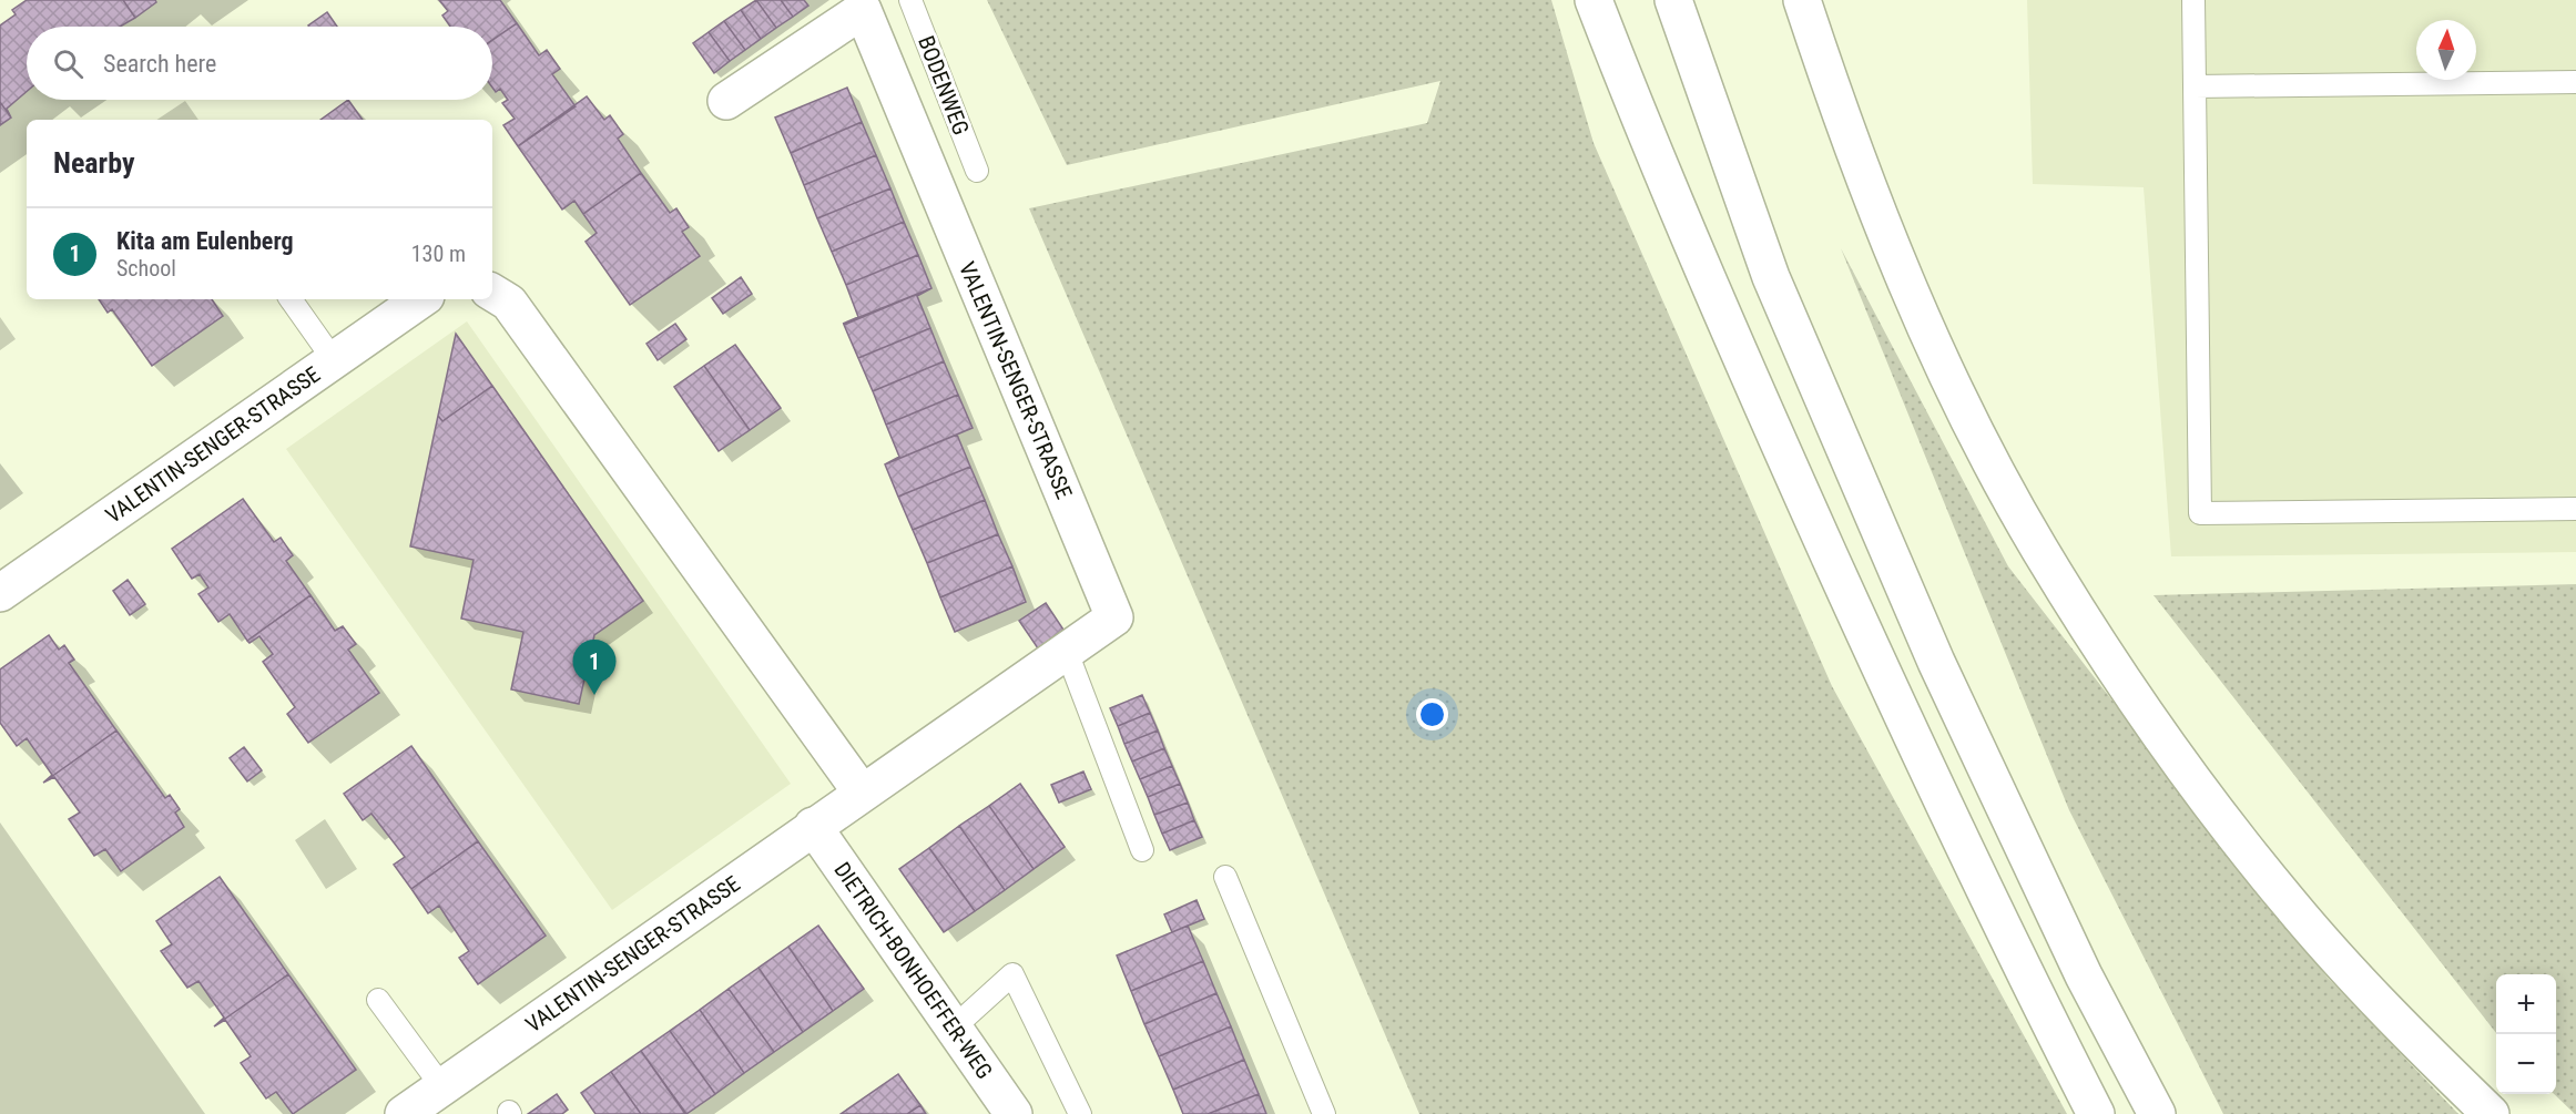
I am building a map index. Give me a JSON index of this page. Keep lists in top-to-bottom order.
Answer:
{
  "streets": {
    "main road": ["VALENTIN-SENGER-STRASSE", "DIETRICH-BONHOEFFER-WEG"],
    "lane": ["BODENWEG"]
  },
  "crossings": [
    ["VALENTIN-SENGER-STRASSE", "DIETRICH-BONHOEFFER-WEG"]
  ],
  "north": "top",
  "page": {
    "search": "Search here",
    "heading": "Nearby",
    "list": [
      {
        "mark": "1",
        "name": "Kita am Eulenberg",
        "note": "School",
        "value": "130 m"
      }
    ],
    "pins": "1",
    "map_buttons": ["+", "−"]
  }
}
